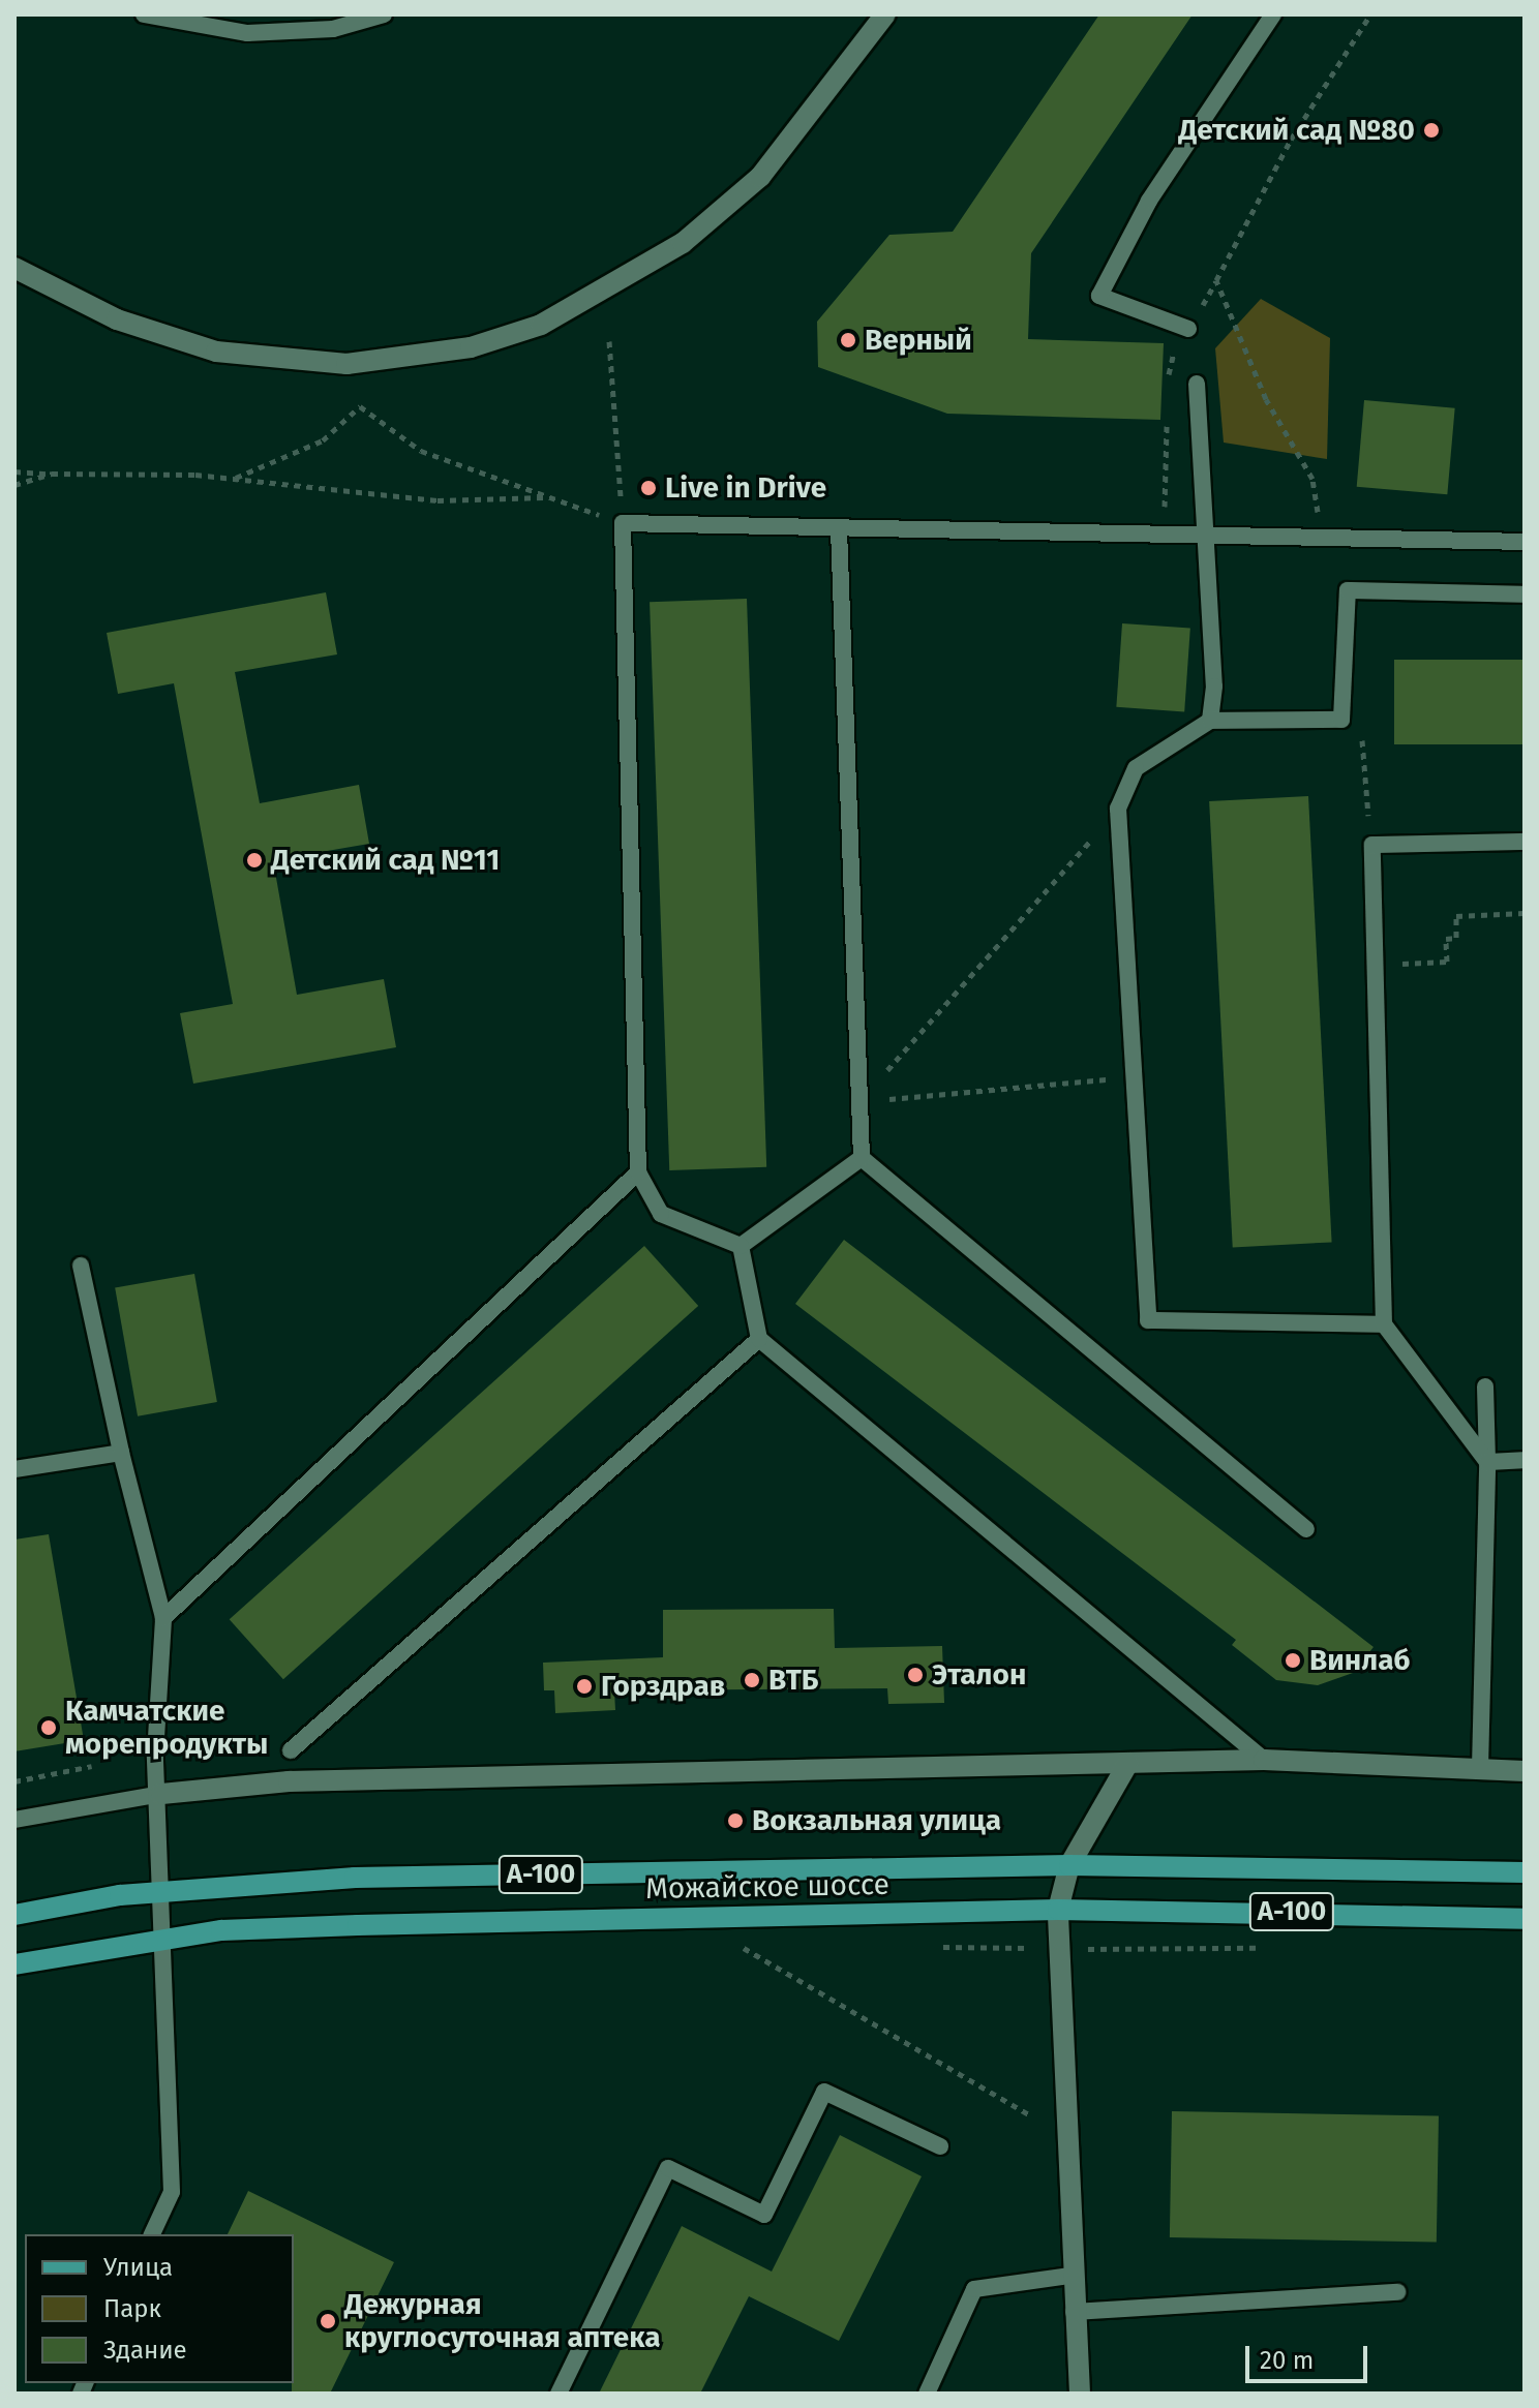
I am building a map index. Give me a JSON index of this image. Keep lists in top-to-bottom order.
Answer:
{
  "streets": {
    "main road": ["А-100", "Можайское шоссе"]
  },
  "places": [
    "Детский сад №80",
    "Верный",
    "Live in Drive",
    "Детский сад №11",
    "Винлаб",
    "Эталон",
    "ВТБ",
    "Горздрав",
    "Камчатские морепродукты",
    "Вокзальная улица",
    "Дежурная круглосуточная аптека"
  ],
  "legend": ["Улица", "Парк", "Здание"],
  "scale_bar": "20 m"
}
